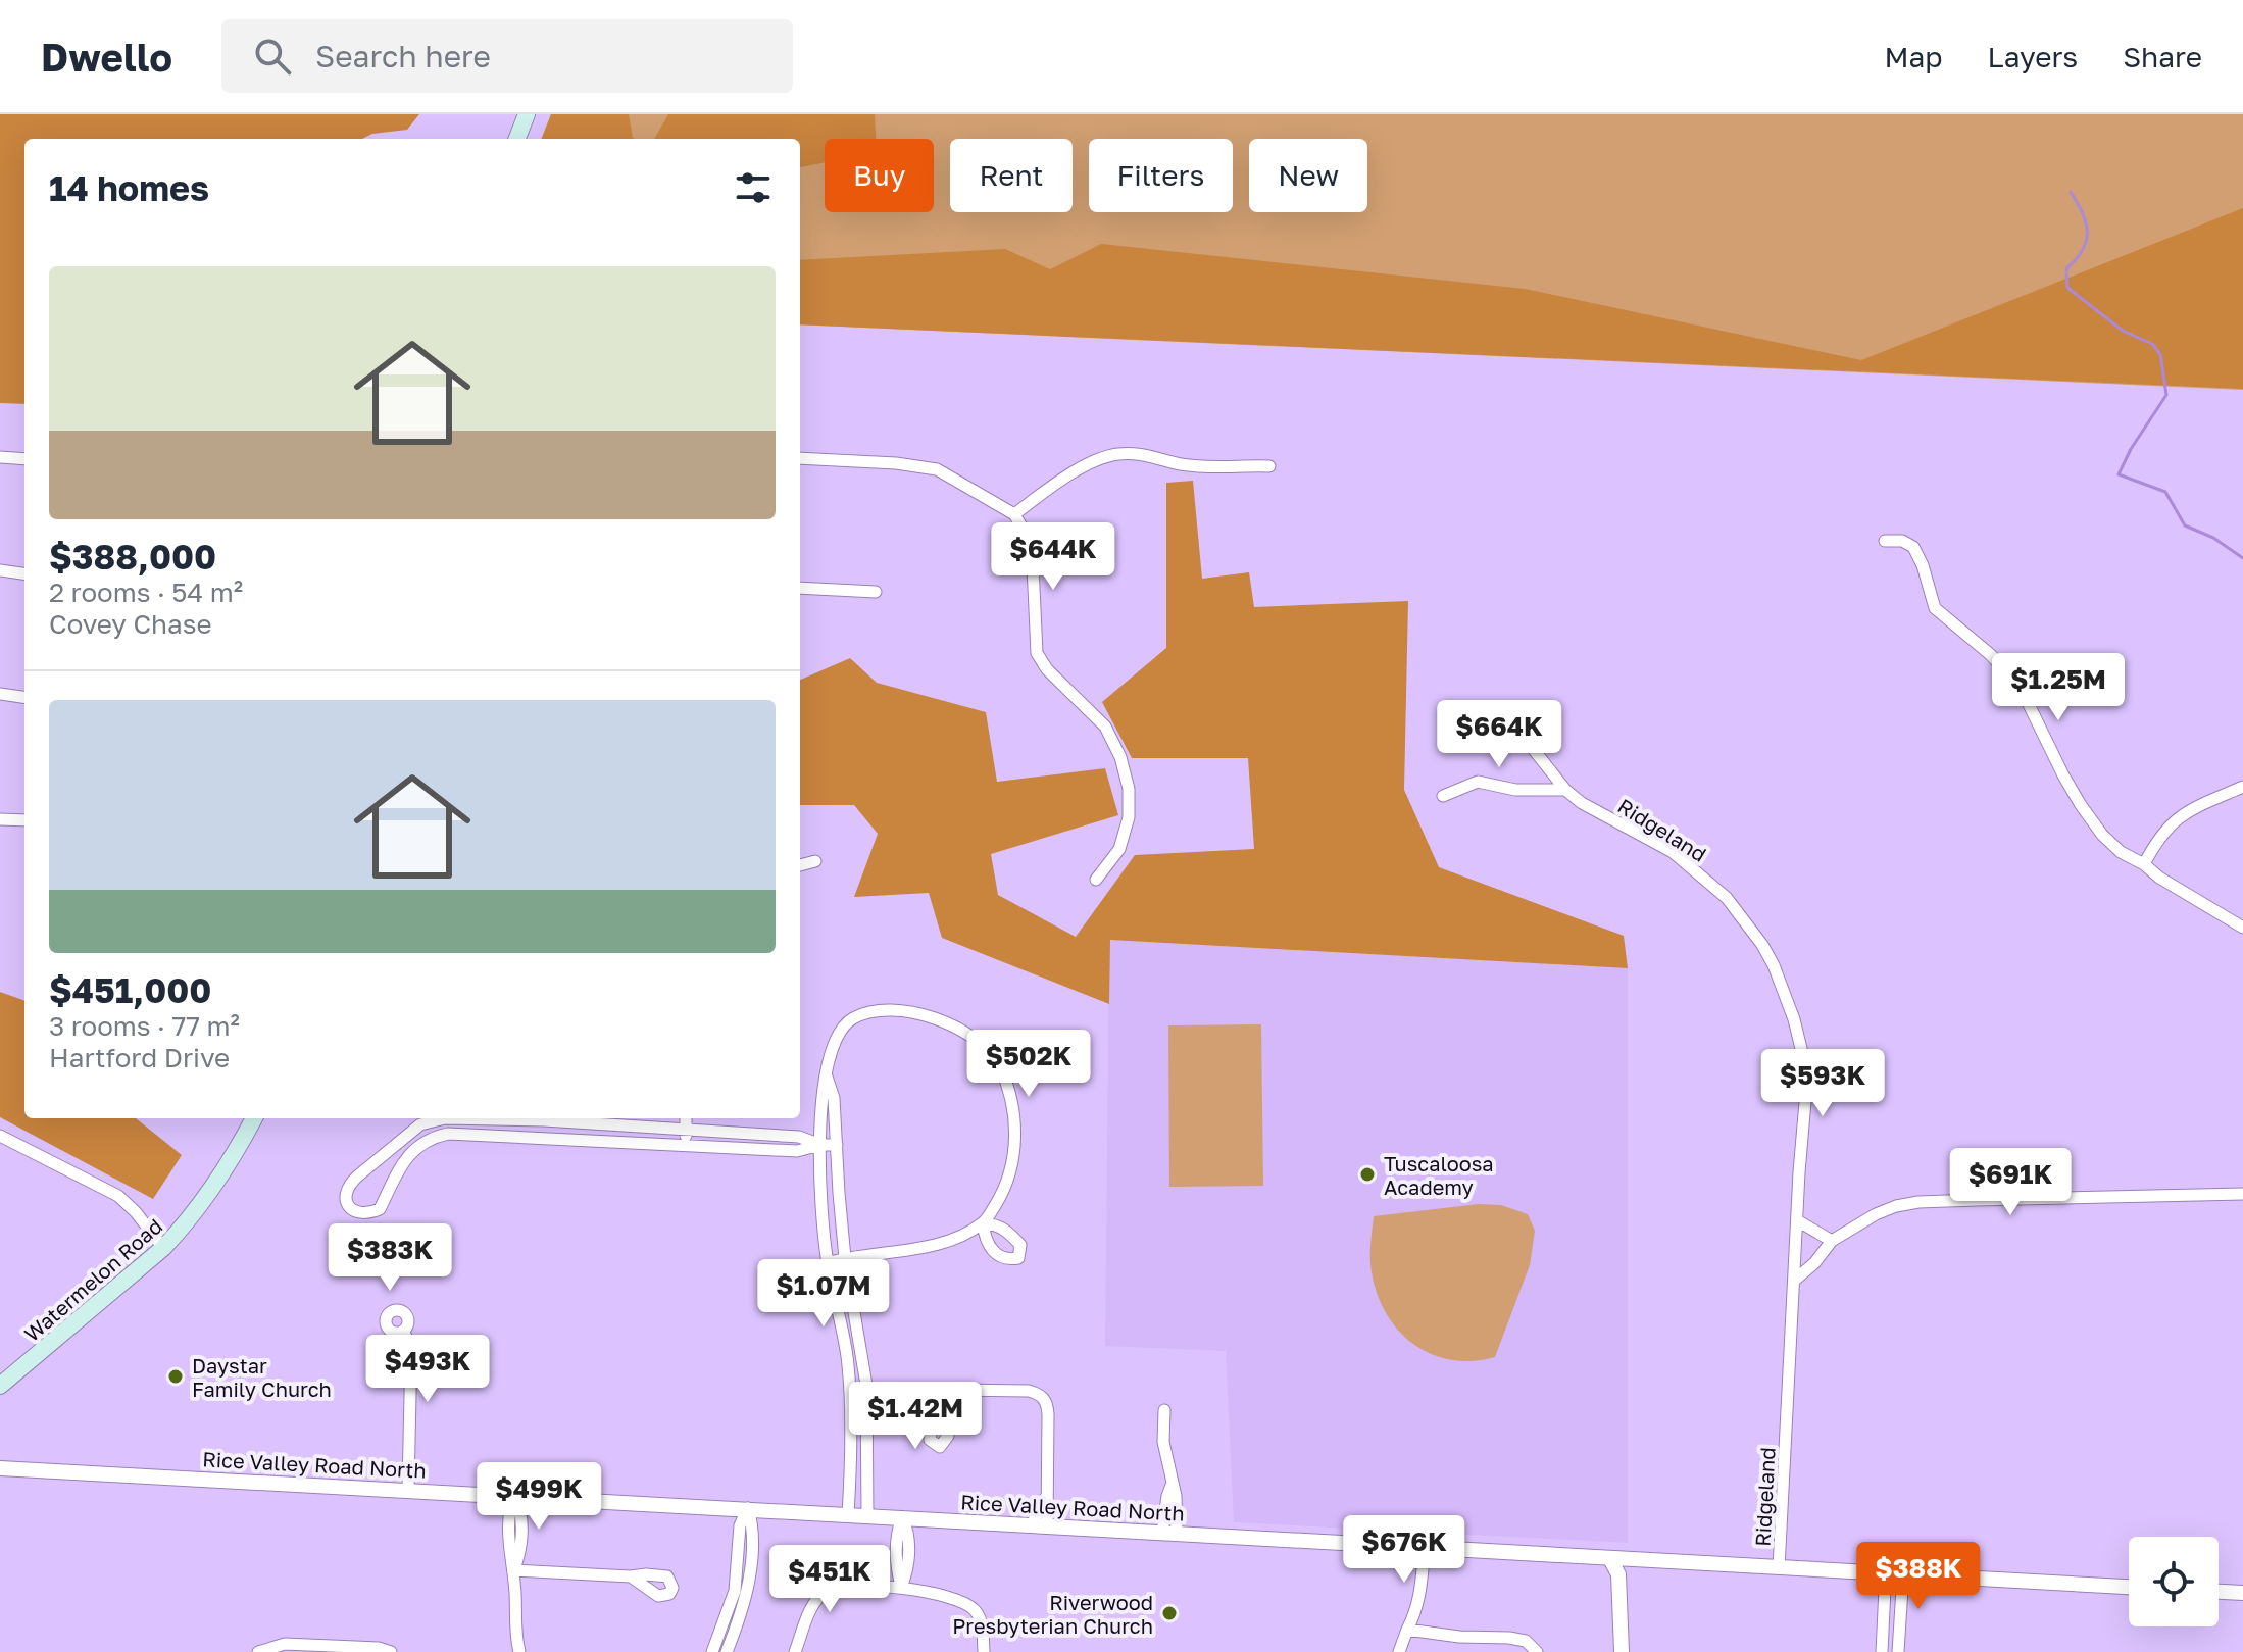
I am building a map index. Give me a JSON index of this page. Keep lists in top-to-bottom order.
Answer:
{
  "streets": {
    "main road": ["Watermelon Road"],
    "street": ["Ridgeland", "Rice Valley Road North"]
  },
  "crossings": [
    ["Ridgeland", "Rice Valley Road North"]
  ],
  "places": ["Tuscaloosa Academy", "Daystar Family Church", "Riverwood Presbyterian Church"],
  "page": {
    "header": "Dwello",
    "search": "Search here",
    "nav": ["Map", "Layers", "Share"],
    "chip": [
      "Buy",
      "Rent",
      "Filters",
      "New"
    ],
    "heading": "14 homes",
    "list": [
      {
        "name": "$388,000",
        "note": "2 rooms · 54 m² · Covey Chase"
      },
      {
        "name": "$451,000",
        "note": "3 rooms · 77 m² · Hartford Drive"
      }
    ],
    "price": [
      "$644K",
      "$1.25M",
      "$664K",
      "$502K",
      "$593K",
      "$691K",
      "$383K",
      "$1.07M",
      "$493K",
      "$1.42M",
      "$499K",
      "$676K",
      "$388K",
      "$451K"
    ]
  }
}
